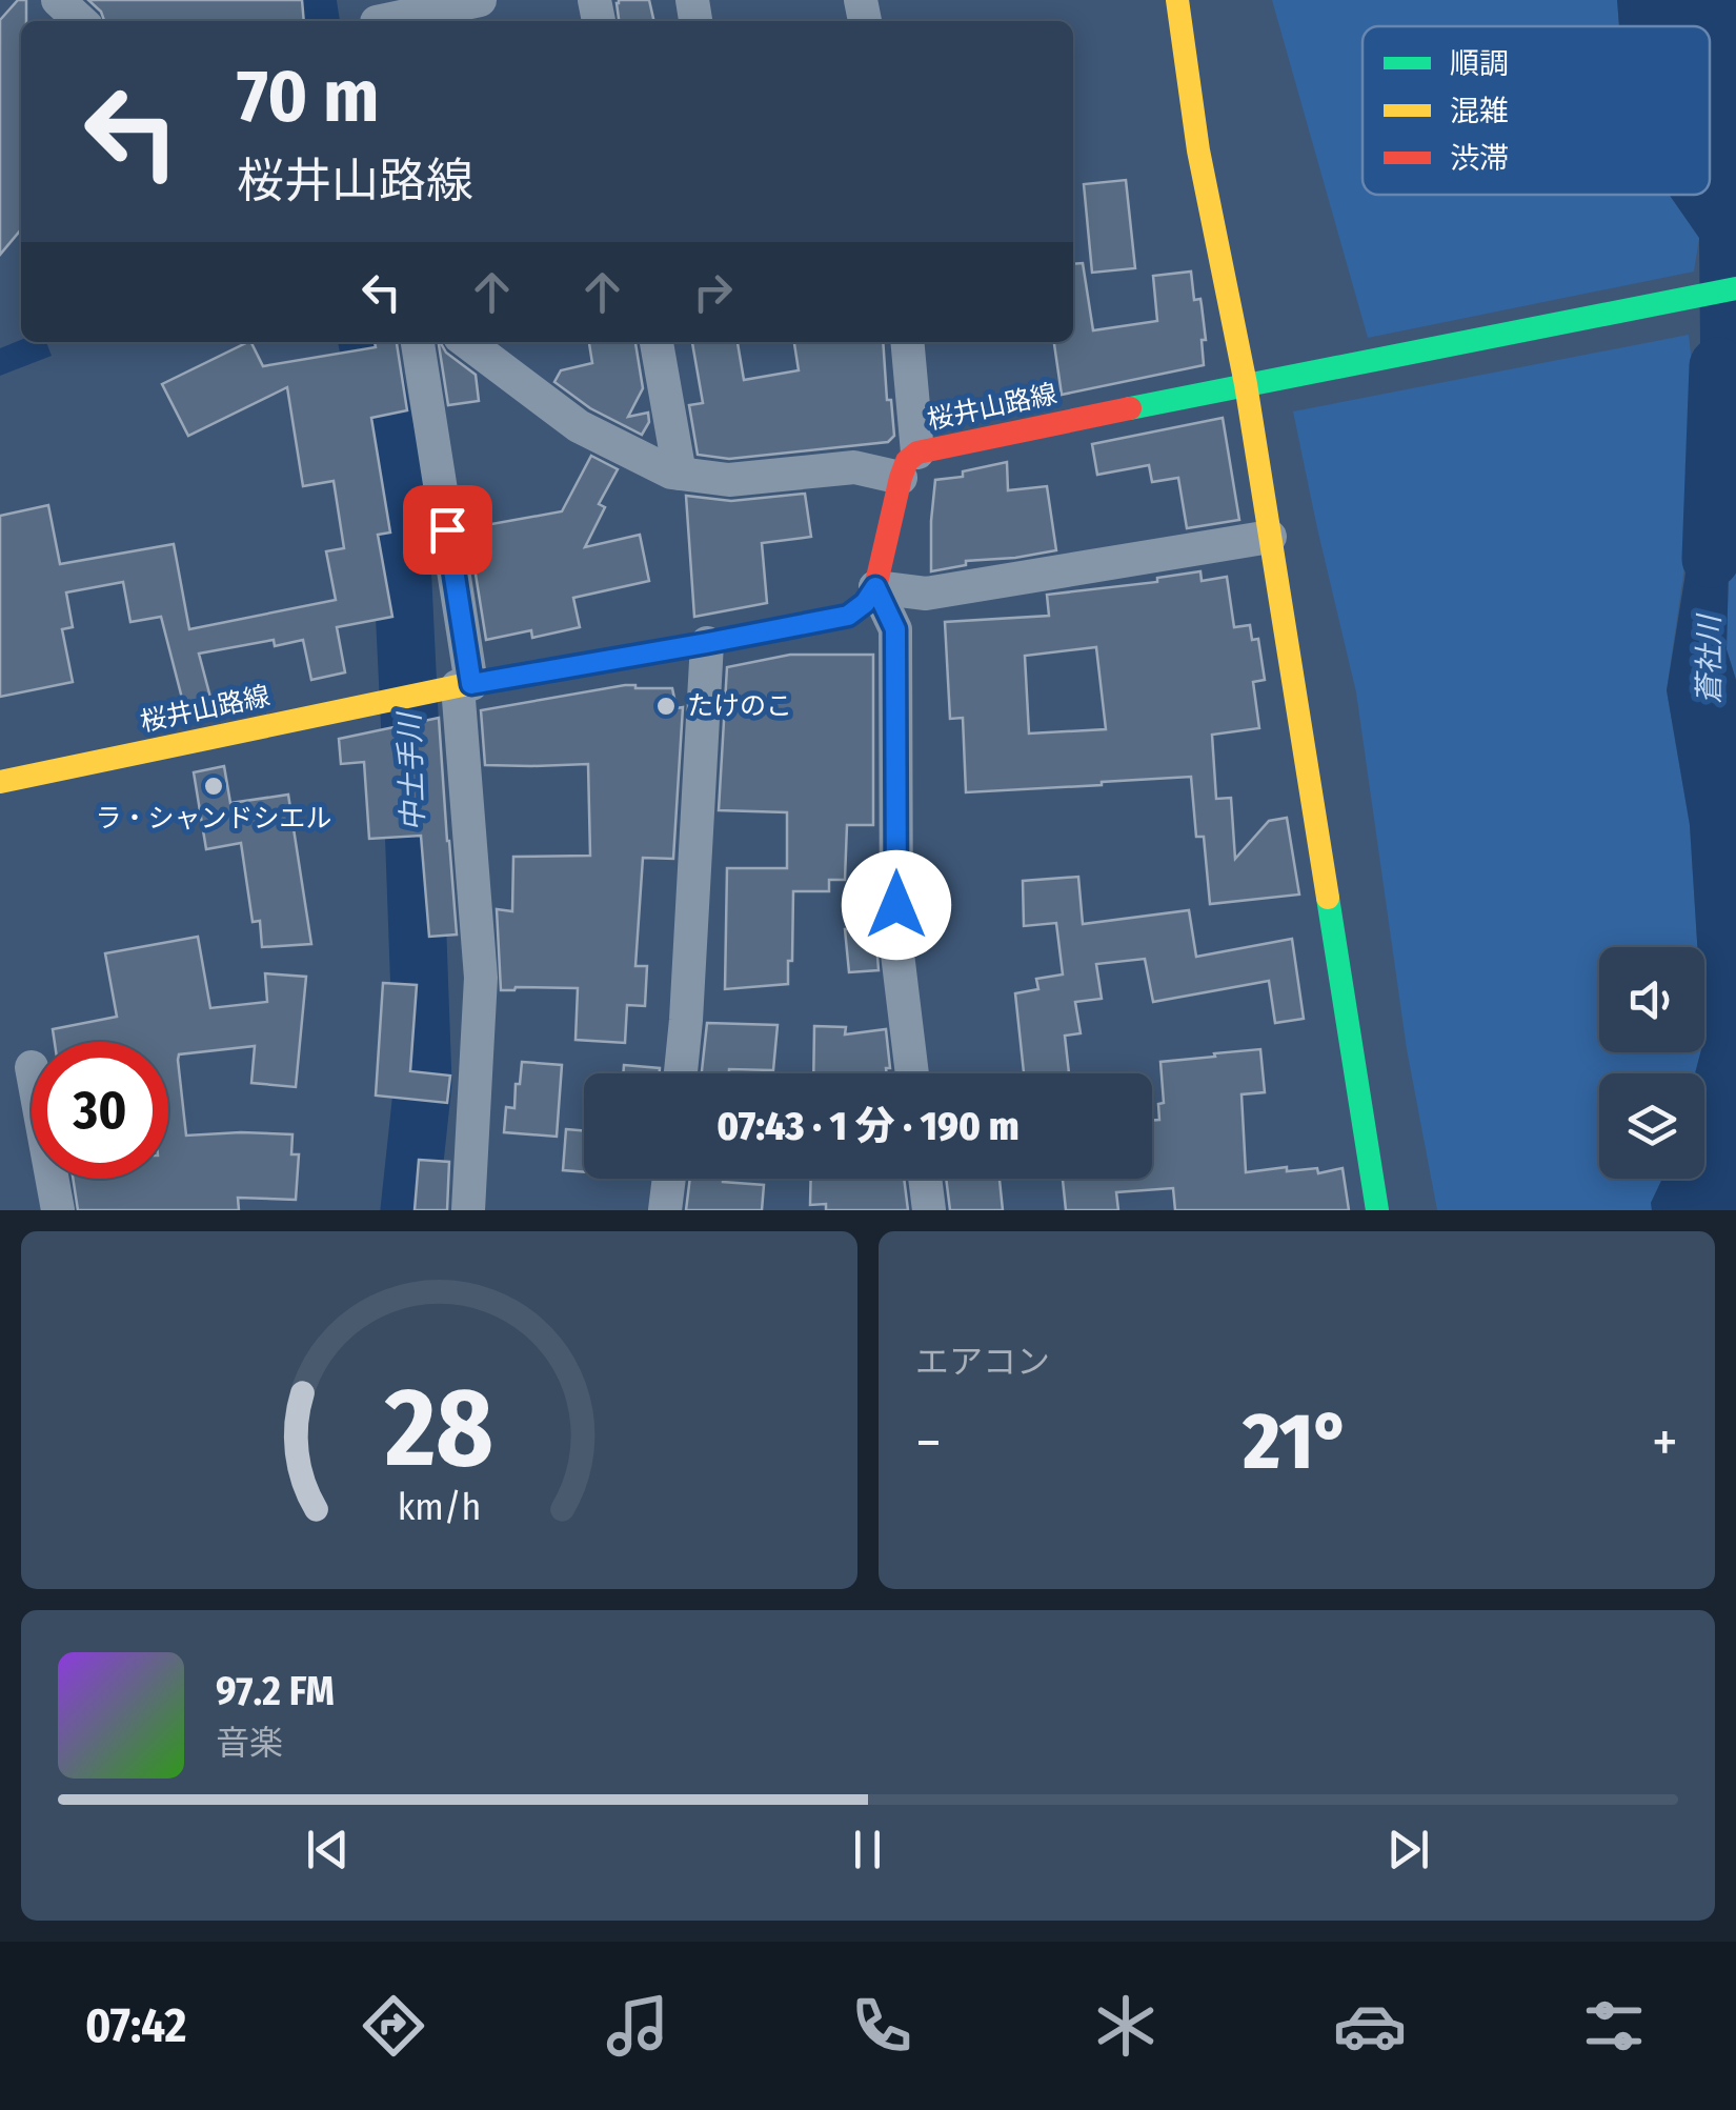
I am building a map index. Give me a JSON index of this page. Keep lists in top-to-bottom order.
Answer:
{
  "streets": {
    "main road": ["桜井山路線"]
  },
  "water": ["蒼社川", "中土手川"],
  "places": ["たけのこ", "ラ・シャンドシエル"],
  "legend": ["順調", "混雑", "渋滞"],
  "page": {
    "turn": ["70 m", "桜井山路線"],
    "limit": "30",
    "trip": "07:43 · 1 分 · 190 m",
    "tile": "エアコン",
    "heat": ["−", "21°", "+"],
    "song": ["97.2 FM", "音楽"],
    "tabs": "07:42",
    "gauge": ["28", "km/h"]
  }
}
